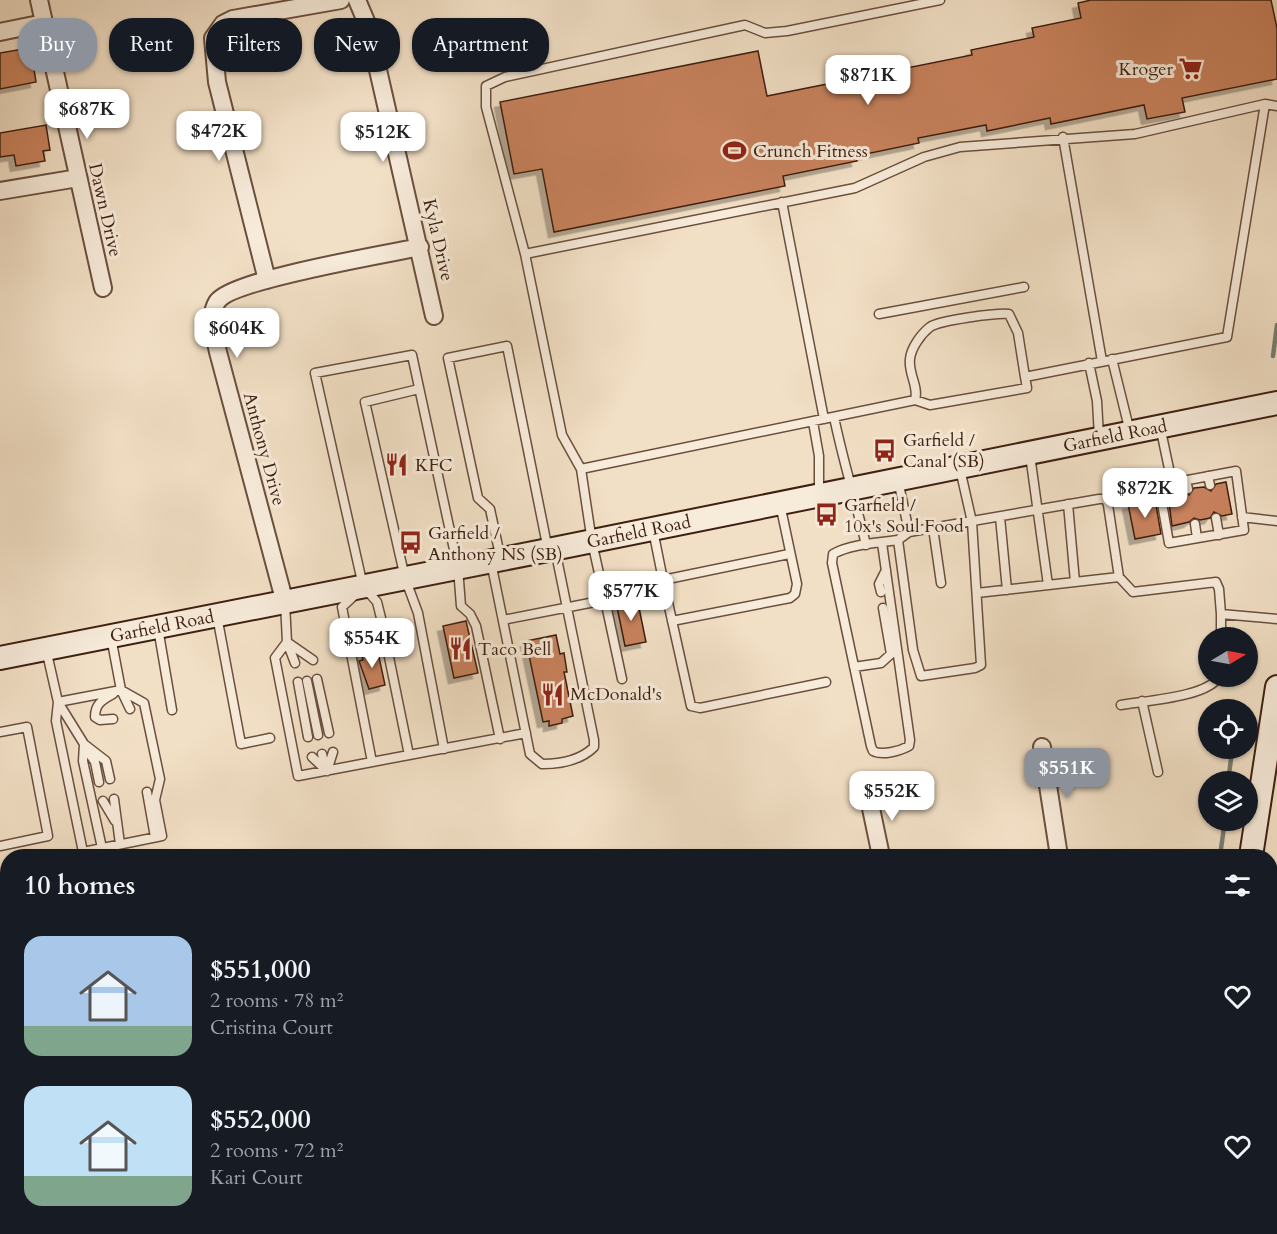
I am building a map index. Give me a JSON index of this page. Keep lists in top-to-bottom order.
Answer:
{
  "streets": {
    "main road": ["Garfield Road"],
    "street": ["Dawn Drive", "Kyla Drive", "Anthony Drive"]
  },
  "crossings": [
    ["Kyla Drive", "Anthony Drive"],
    ["Garfield Road", "Anthony Drive"]
  ],
  "places": {
    "supermarket": ["Kroger"],
    "sports": ["Crunch Fitness"],
    "bus stop": ["Garfield / Canal (SB)", "Garfield / 10x's Soul Food", "Garfield / Anthony NS (SB)"],
    "restaurant": ["KFC", "Taco Bell", "McDonald's"]
  },
  "north": "right",
  "page": {
    "chip": [
      "Buy",
      "Rent",
      "Filters",
      "New",
      "Apartment"
    ],
    "price": [
      "$871K",
      "$687K",
      "$472K",
      "$512K",
      "$604K",
      "$872K",
      "$577K",
      "$554K",
      "$551K",
      "$552K"
    ],
    "heading": "10 homes",
    "list": [
      {
        "name": "$551,000",
        "note": "2 rooms · 78 m² · Cristina Court"
      },
      {
        "name": "$552,000",
        "note": "2 rooms · 72 m² · Kari Court"
      }
    ]
  }
}
